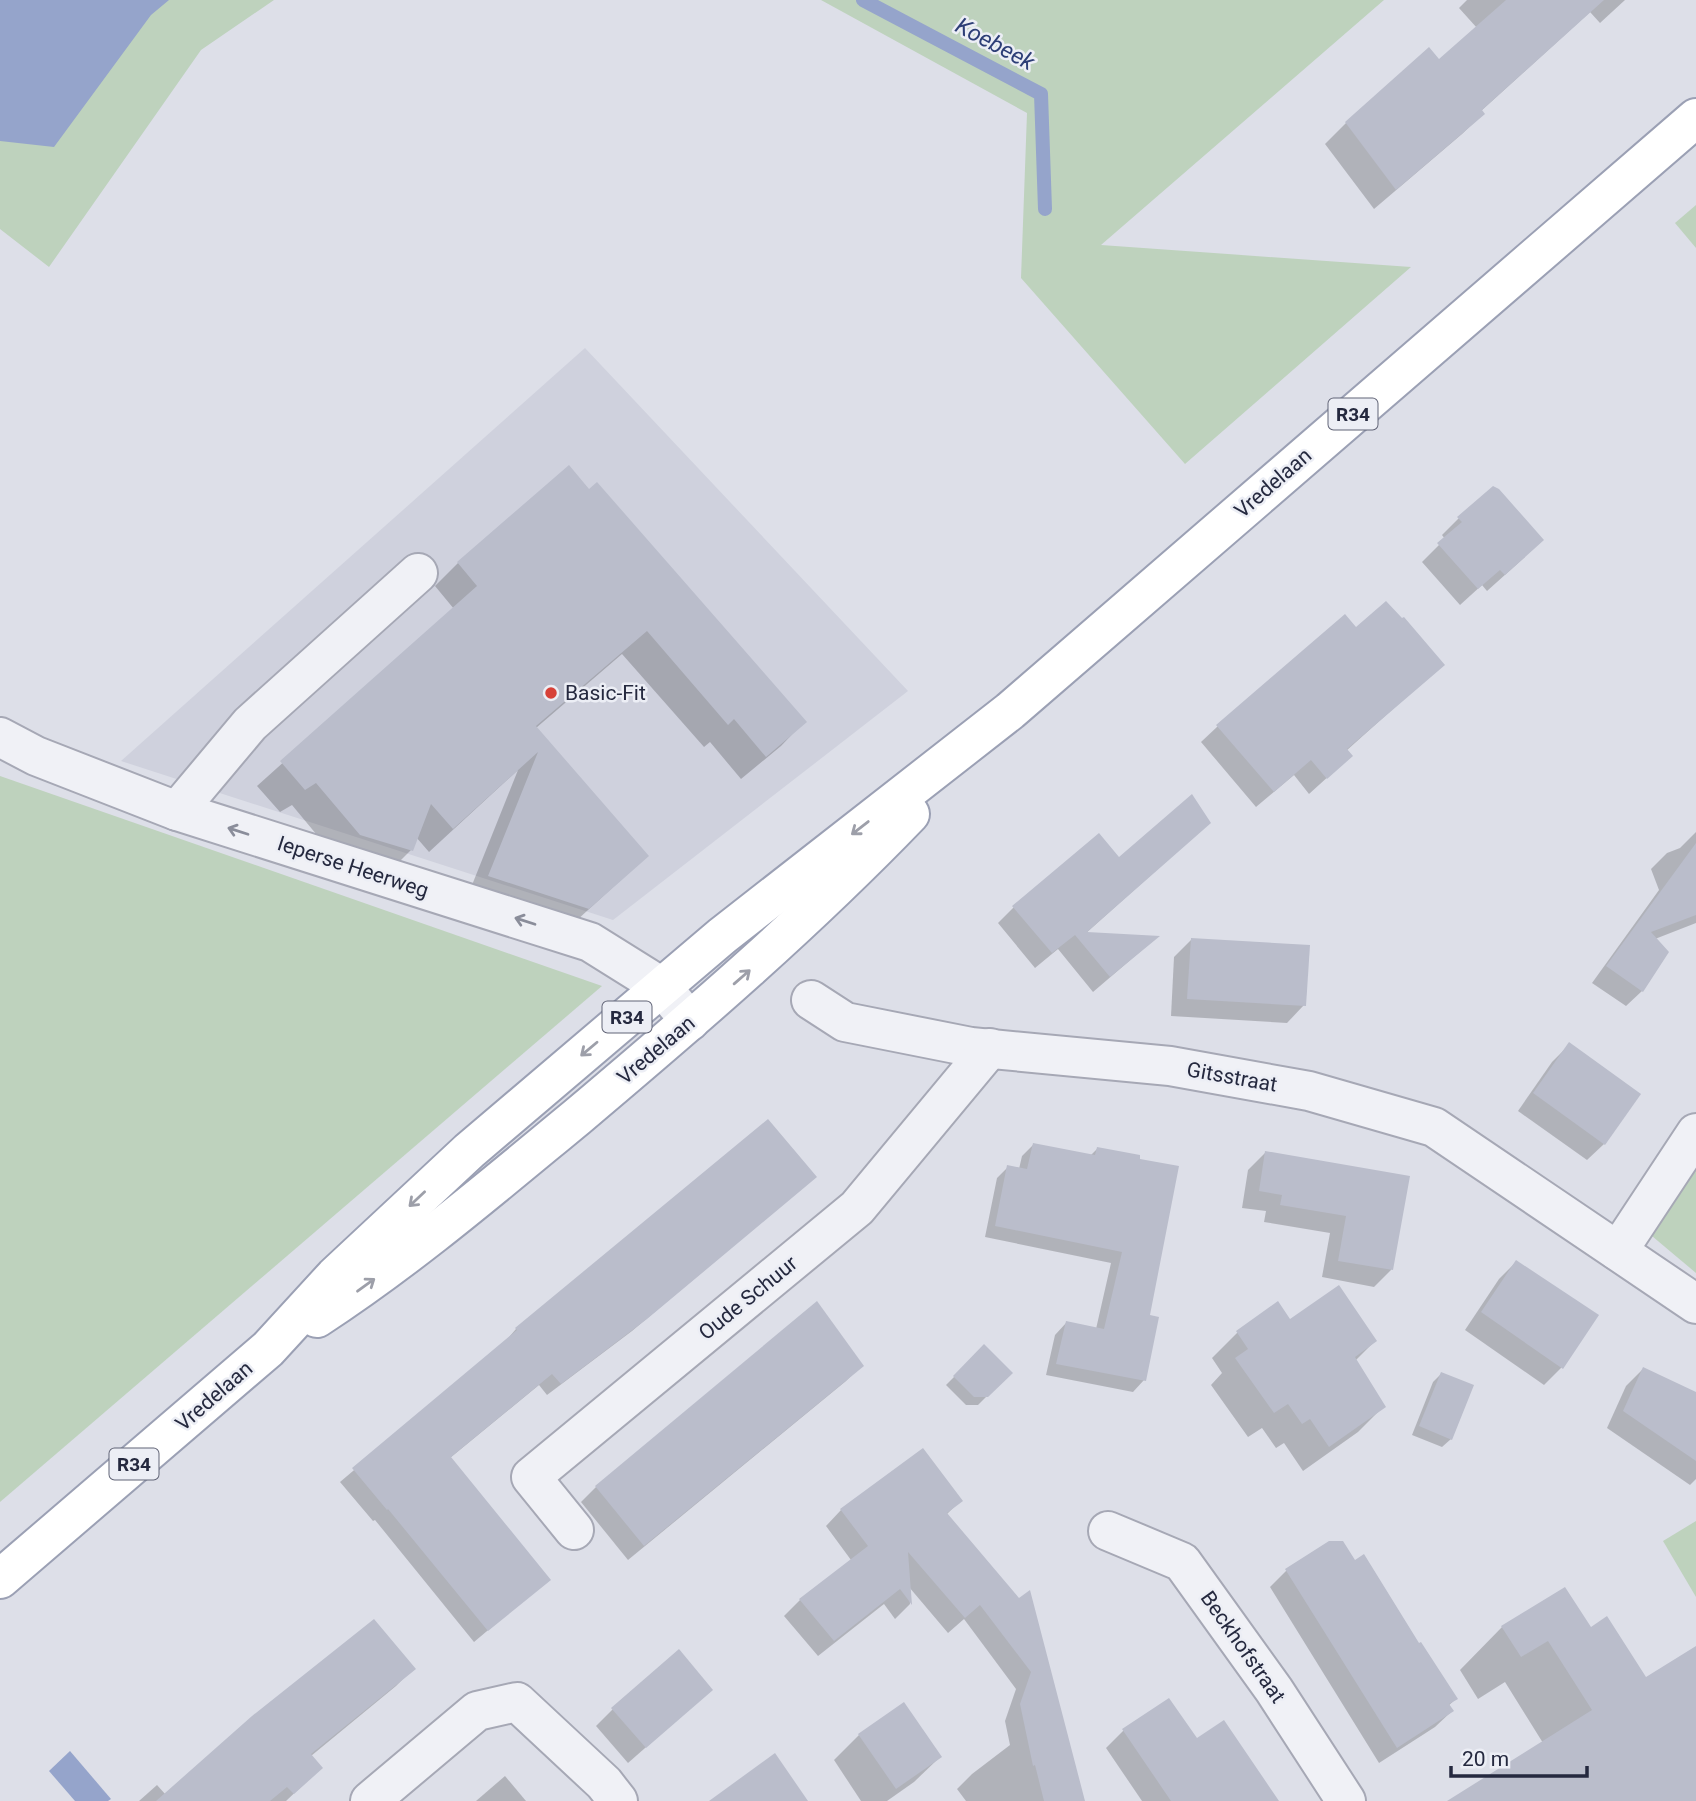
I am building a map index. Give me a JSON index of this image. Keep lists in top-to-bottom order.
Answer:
{
  "streets": {
    "main road": ["R34", "Vredelaan"],
    "street": [
      "Ieperse Heerweg",
      "Gitsstraat",
      "Oude Schuur",
      "Beckhofstraat"
    ]
  },
  "crossings": [
    ["Vredelaan", "Ieperse Heerweg"],
    ["Gitsstraat", "Oude Schuur"]
  ],
  "one_way": ["Ieperse Heerweg"],
  "water": ["Koebeek"],
  "places": ["Basic-Fit"],
  "scale_bar": "20 m"
}
